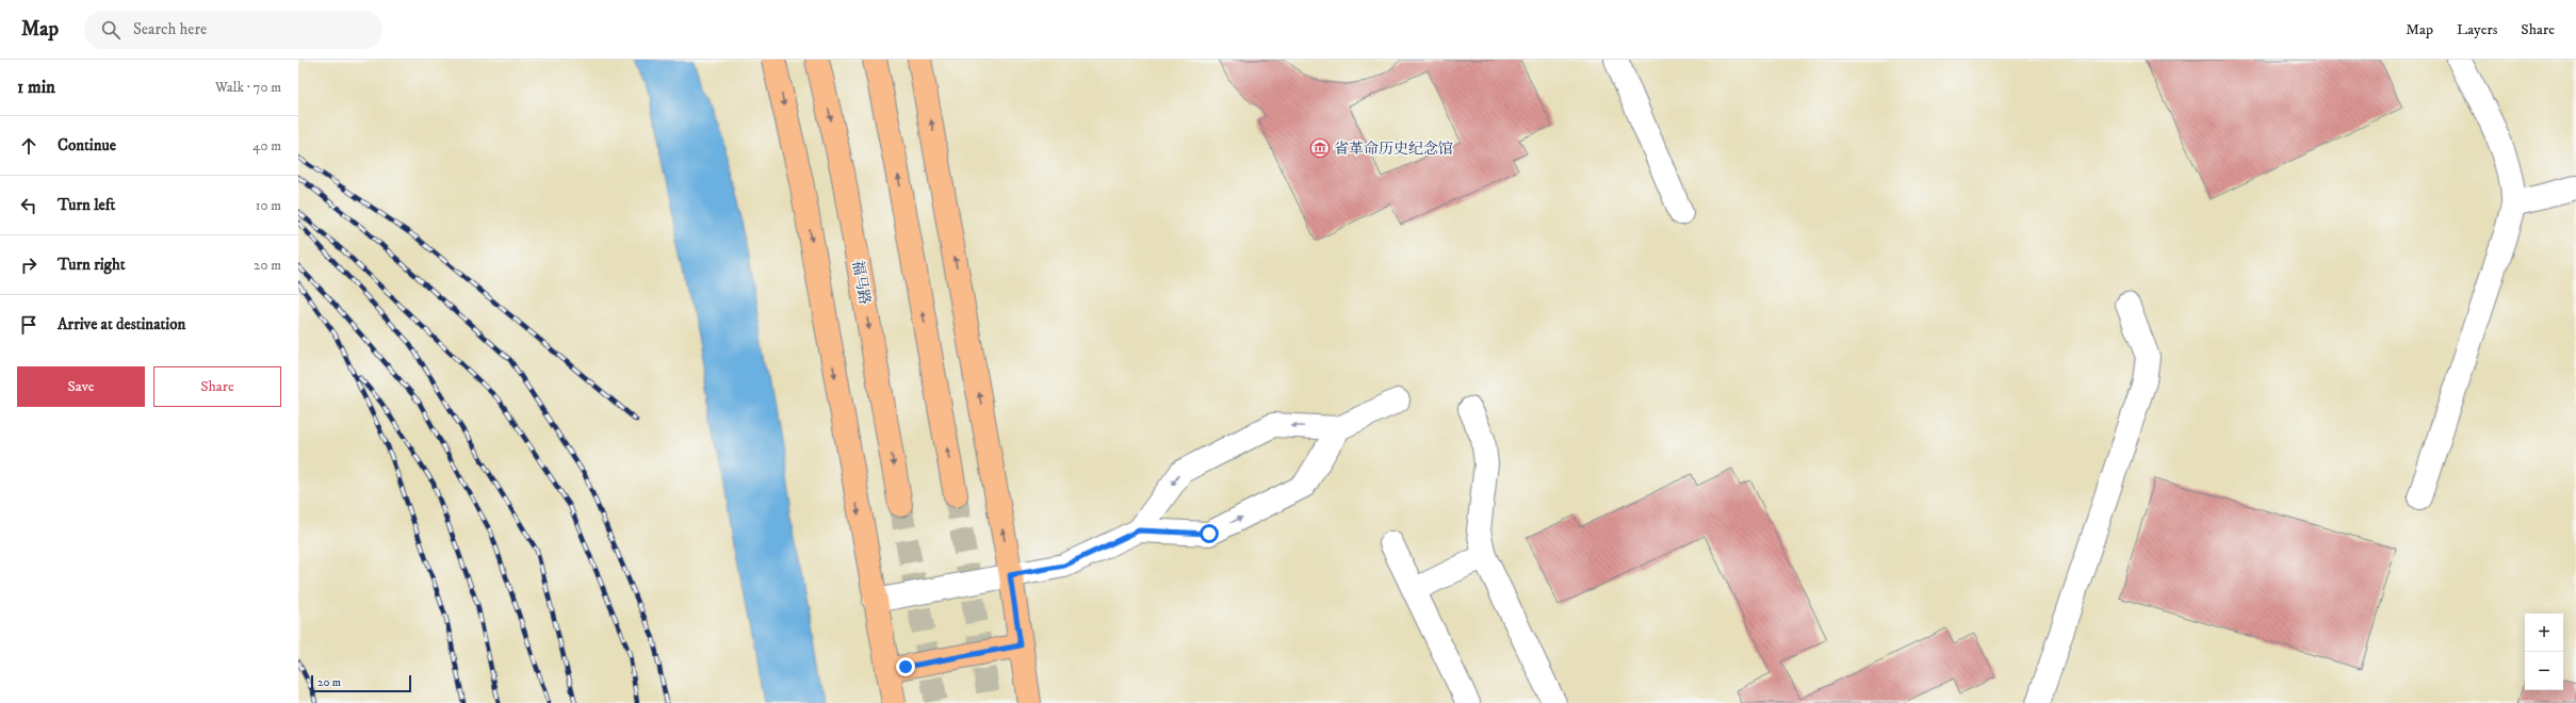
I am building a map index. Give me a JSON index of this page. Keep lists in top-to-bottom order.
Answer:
{
  "streets": {
    "main road": ["福马路"]
  },
  "places": {
    "museum": ["省革命历史纪念馆"]
  },
  "scale_bar": "20 m",
  "page": {
    "header": "Map",
    "search": "Search here",
    "nav": ["Map", "Layers", "Share"],
    "heading": ["1 min", "Walk · 70 m"],
    "list": [
      ["Continue", "40 m"],
      ["Turn left", "10 m"],
      ["Turn right", "20 m"],
      "Arrive at destination"
    ],
    "buttons": ["Save", "Share"],
    "map_buttons": ["+", "−"],
    "scale": "20 m"
  }
}
